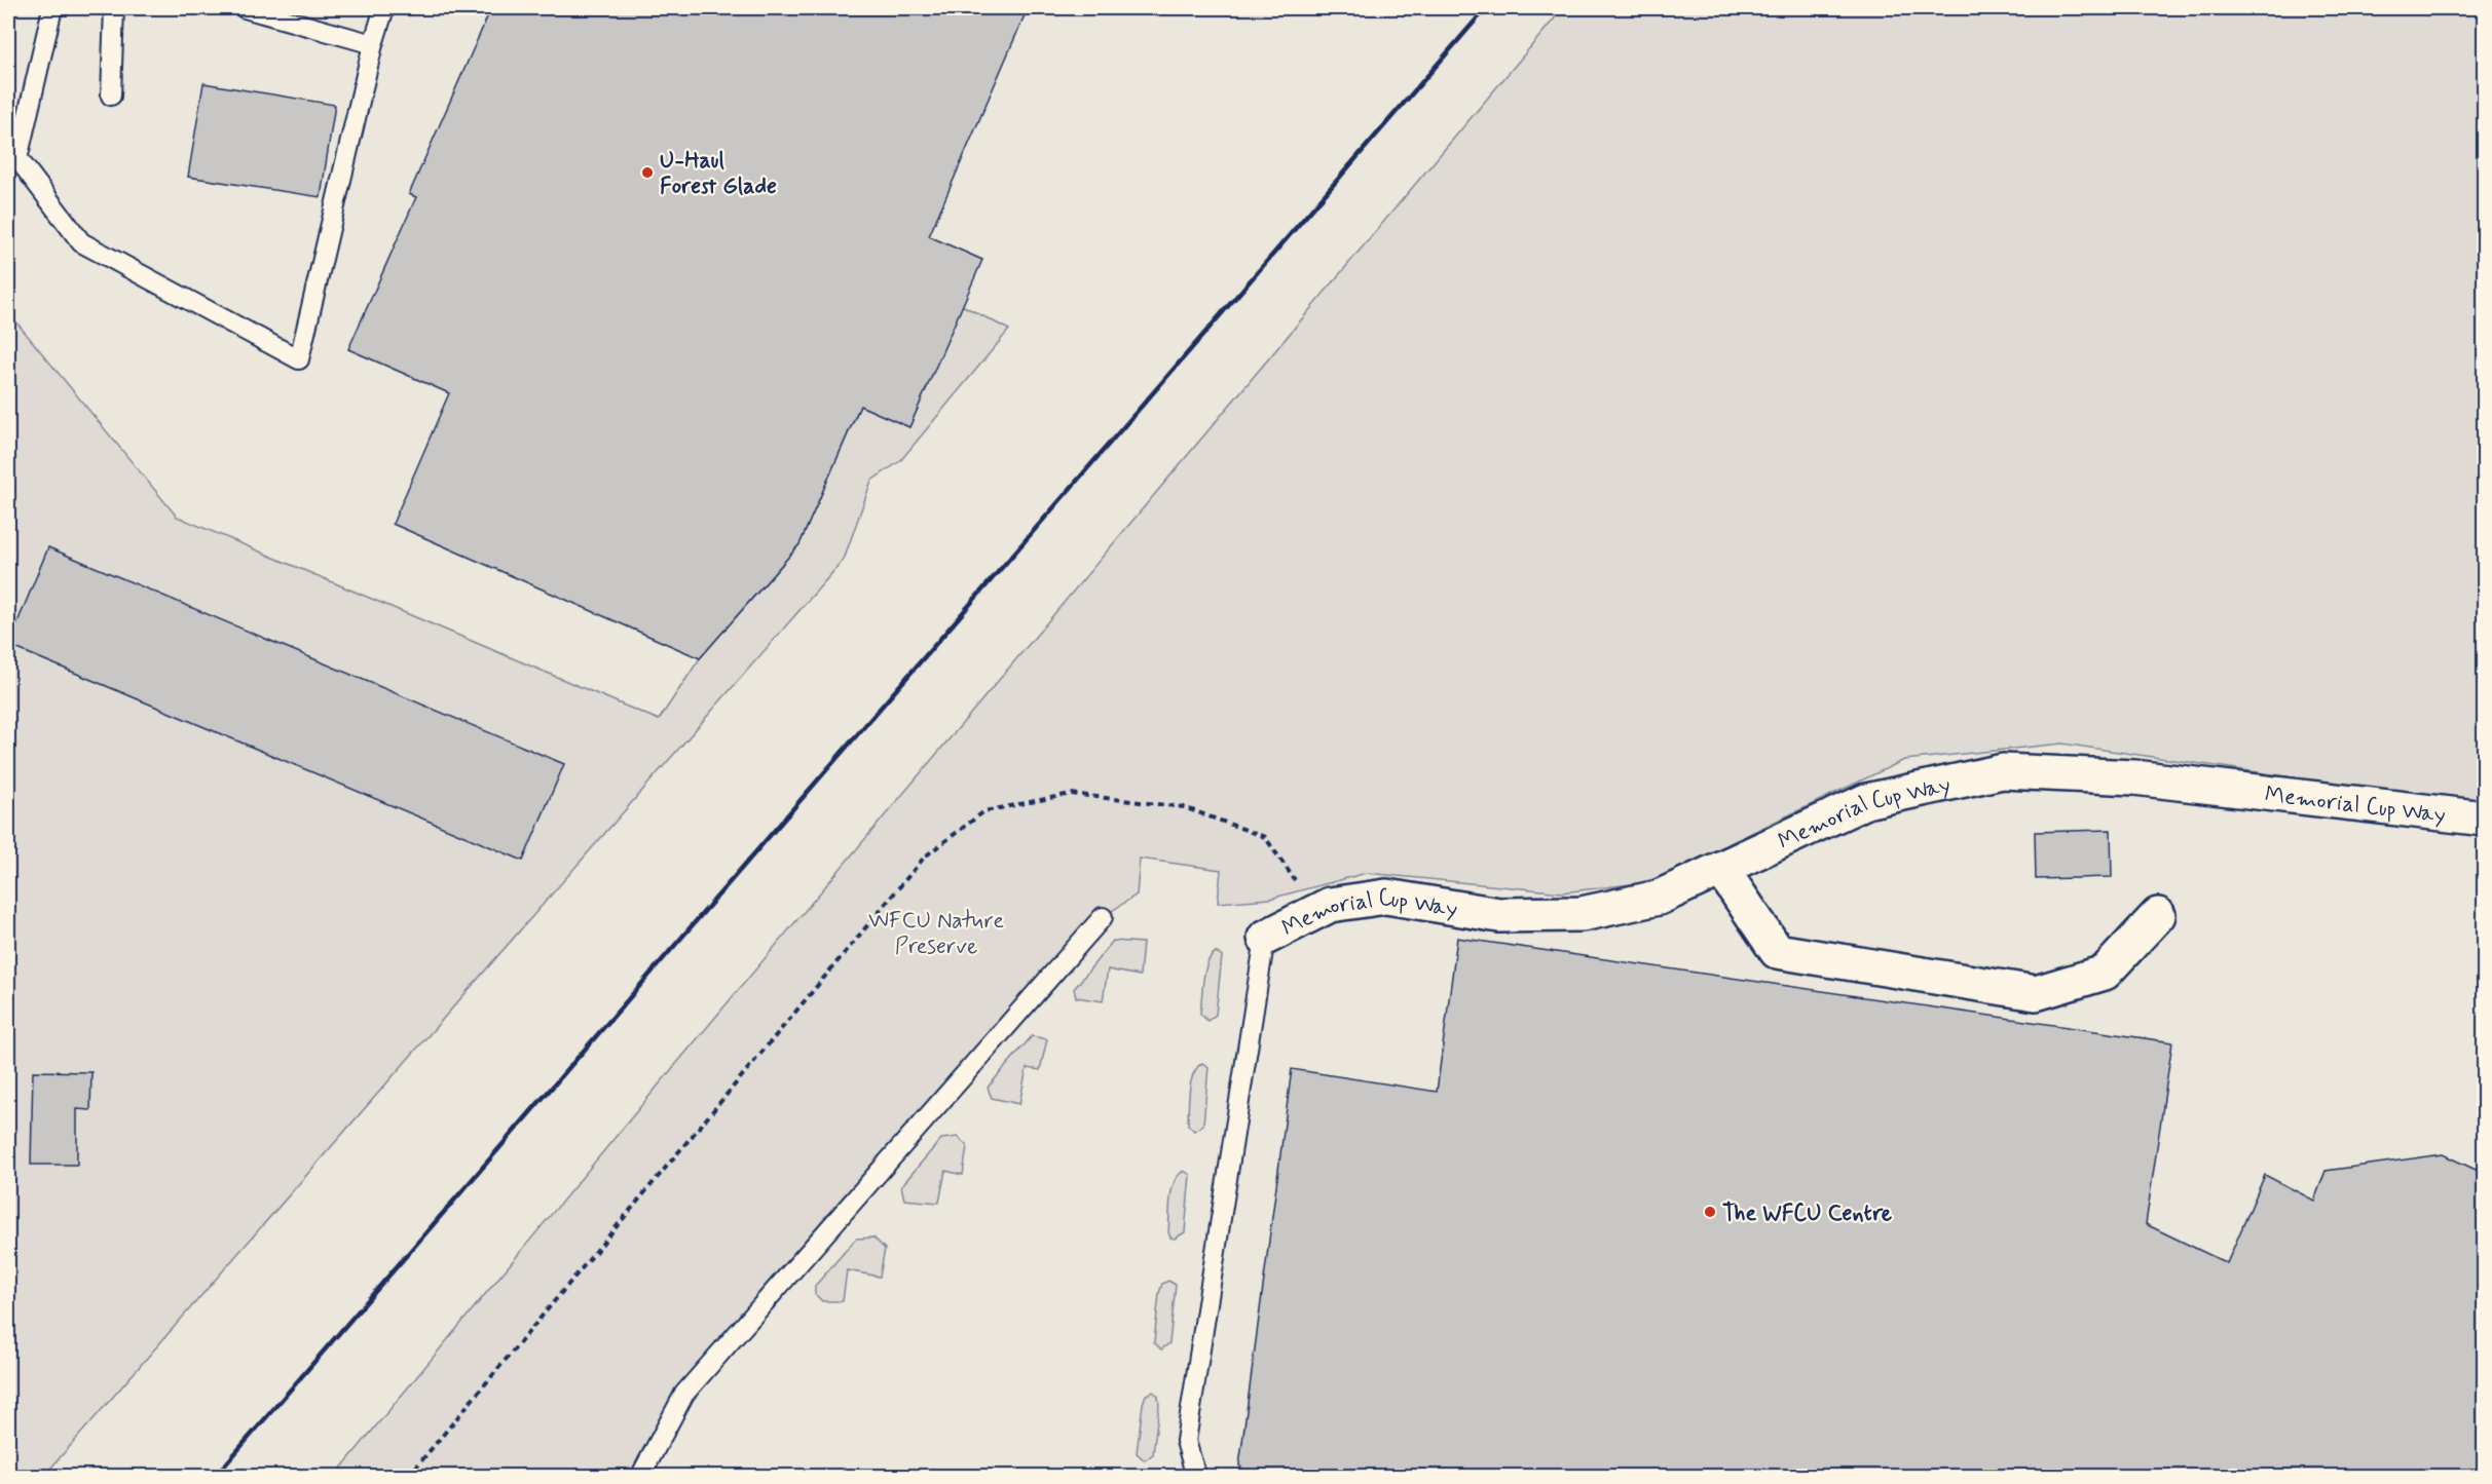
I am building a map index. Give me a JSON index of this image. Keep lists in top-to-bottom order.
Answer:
{
  "streets": {
    "street": ["Memorial Cup Way"]
  },
  "parks": ["WFCU Nature Preserve"],
  "places": ["U-Haul Forest Glade", "The WFCU Centre"]
}
